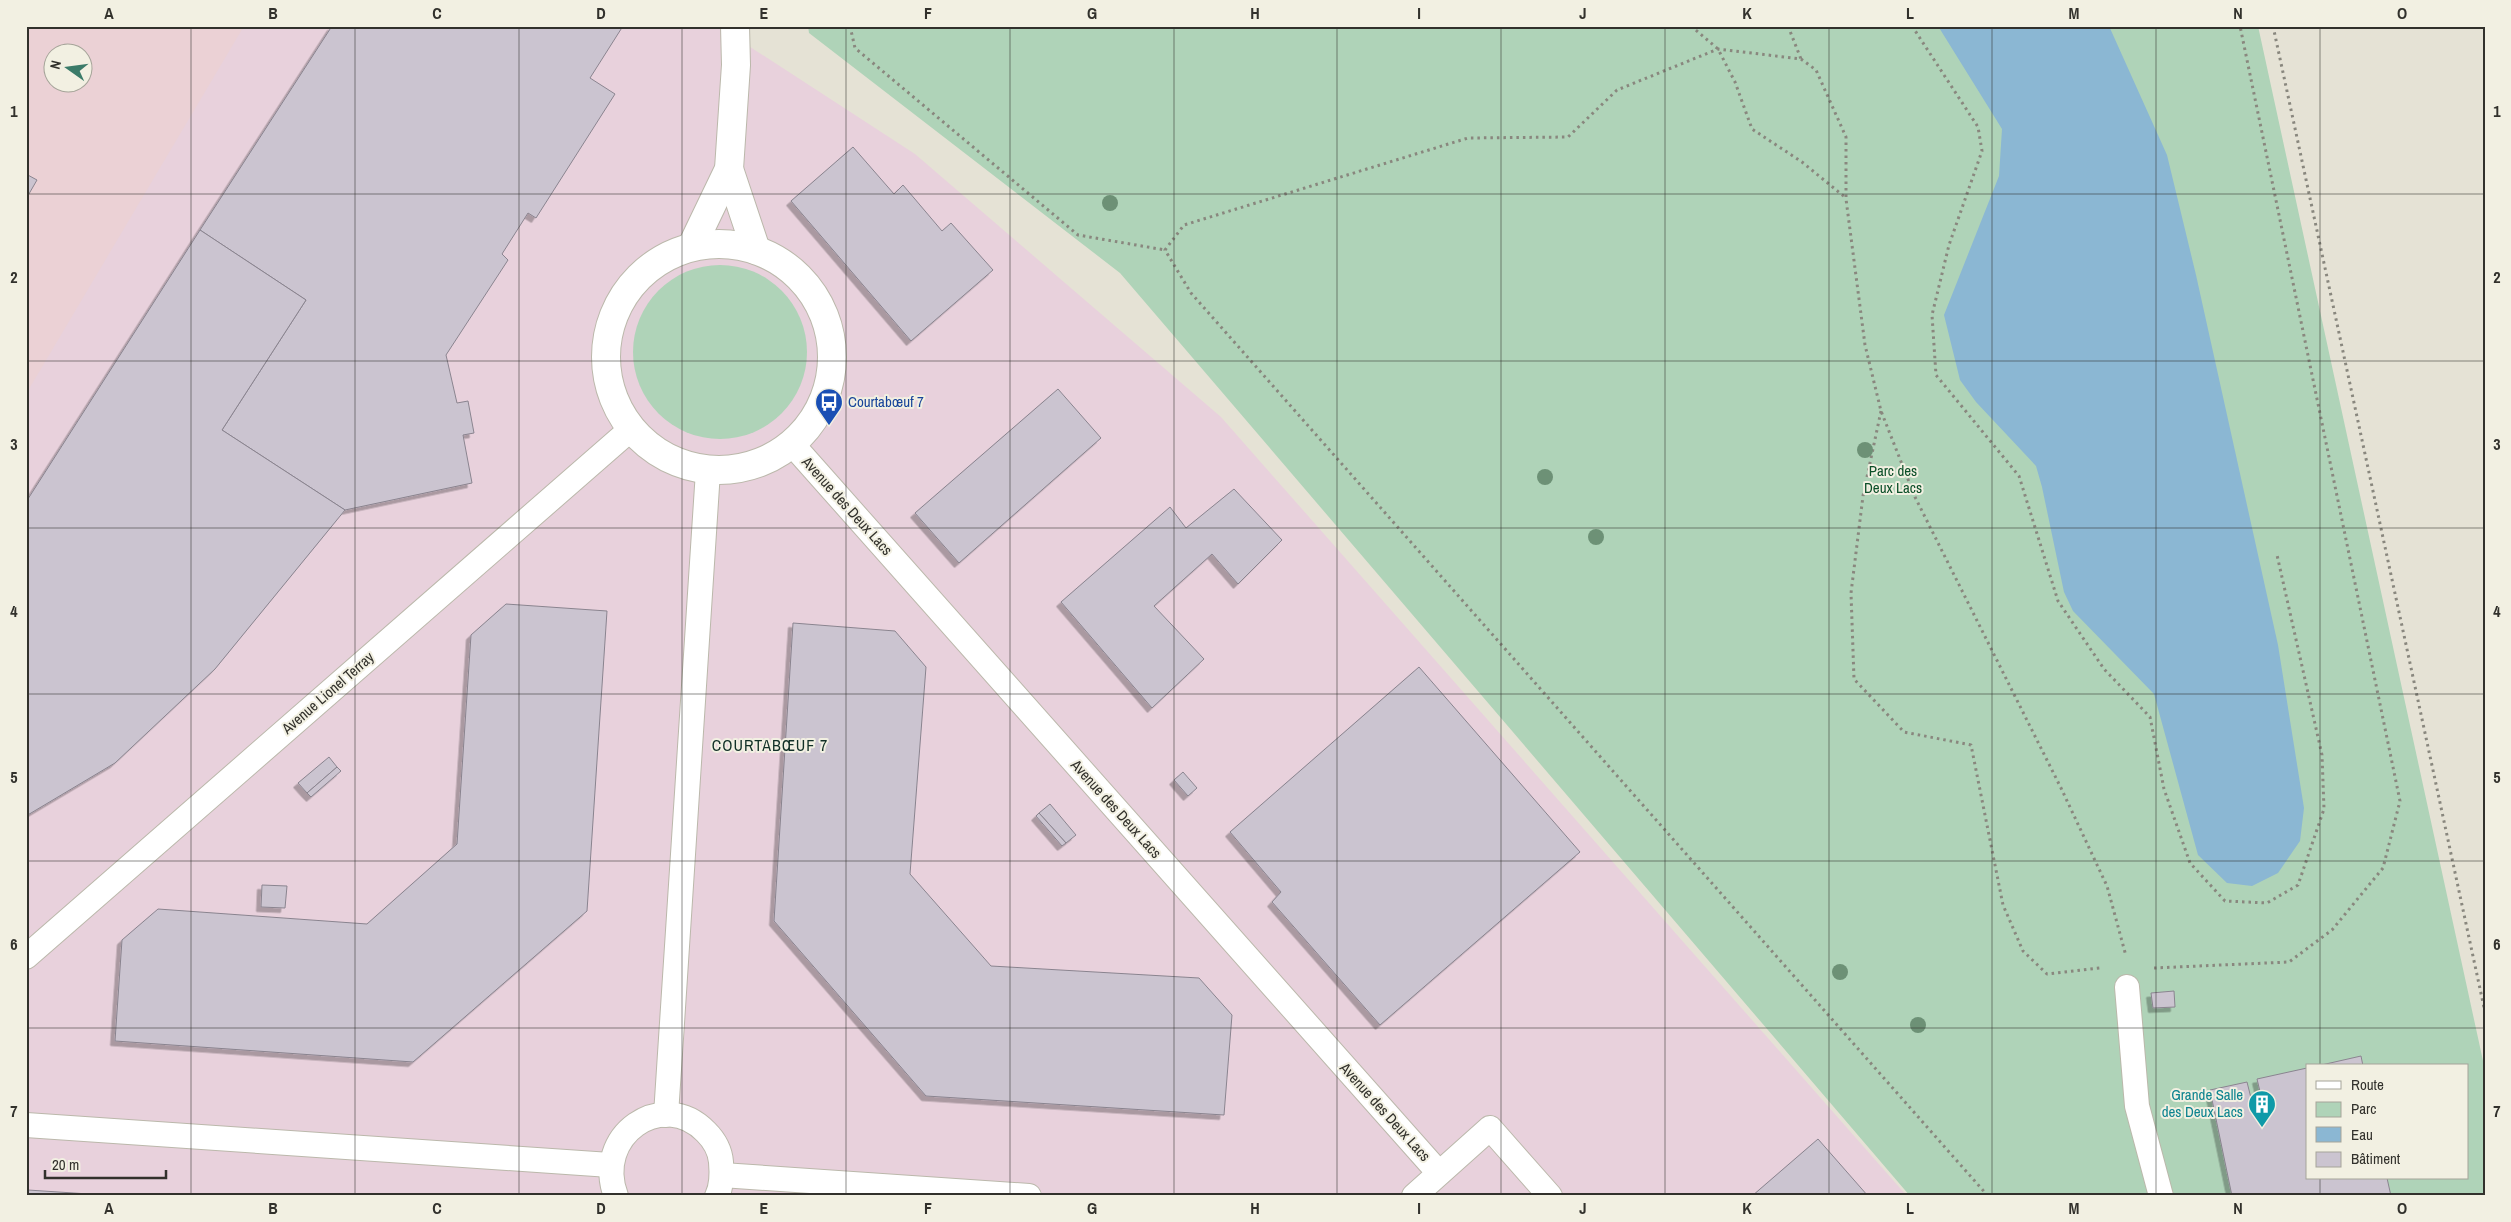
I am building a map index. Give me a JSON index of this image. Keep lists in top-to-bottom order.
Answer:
{
  "streets": {
    "street": ["Avenue des Deux Lacs"],
    "lane": ["Avenue Lionel Terray"]
  },
  "crossings": [
    ["Avenue des Deux Lacs", "Avenue Lionel Terray"]
  ],
  "districts": ["COURTABŒUF 7"],
  "parks": ["Parc des Deux Lacs"],
  "places": {
    "bus stop": ["Courtabœuf 7"],
    "building": ["Grande Salle des Deux Lacs"]
  },
  "legend": [
    "Route",
    "Parc",
    "Eau",
    "Bâtiment"
  ],
  "scale_bar": "20 m",
  "north": "left",
  "grid": {
    "columns": [
      "A",
      "B",
      "C",
      "D",
      "E",
      "F",
      "G",
      "H",
      "I",
      "J",
      "K",
      "L",
      "M",
      "N",
      "O"
    ],
    "rows": [
      "1",
      "2",
      "3",
      "4",
      "5",
      "6",
      "7"
    ]
  }
}
